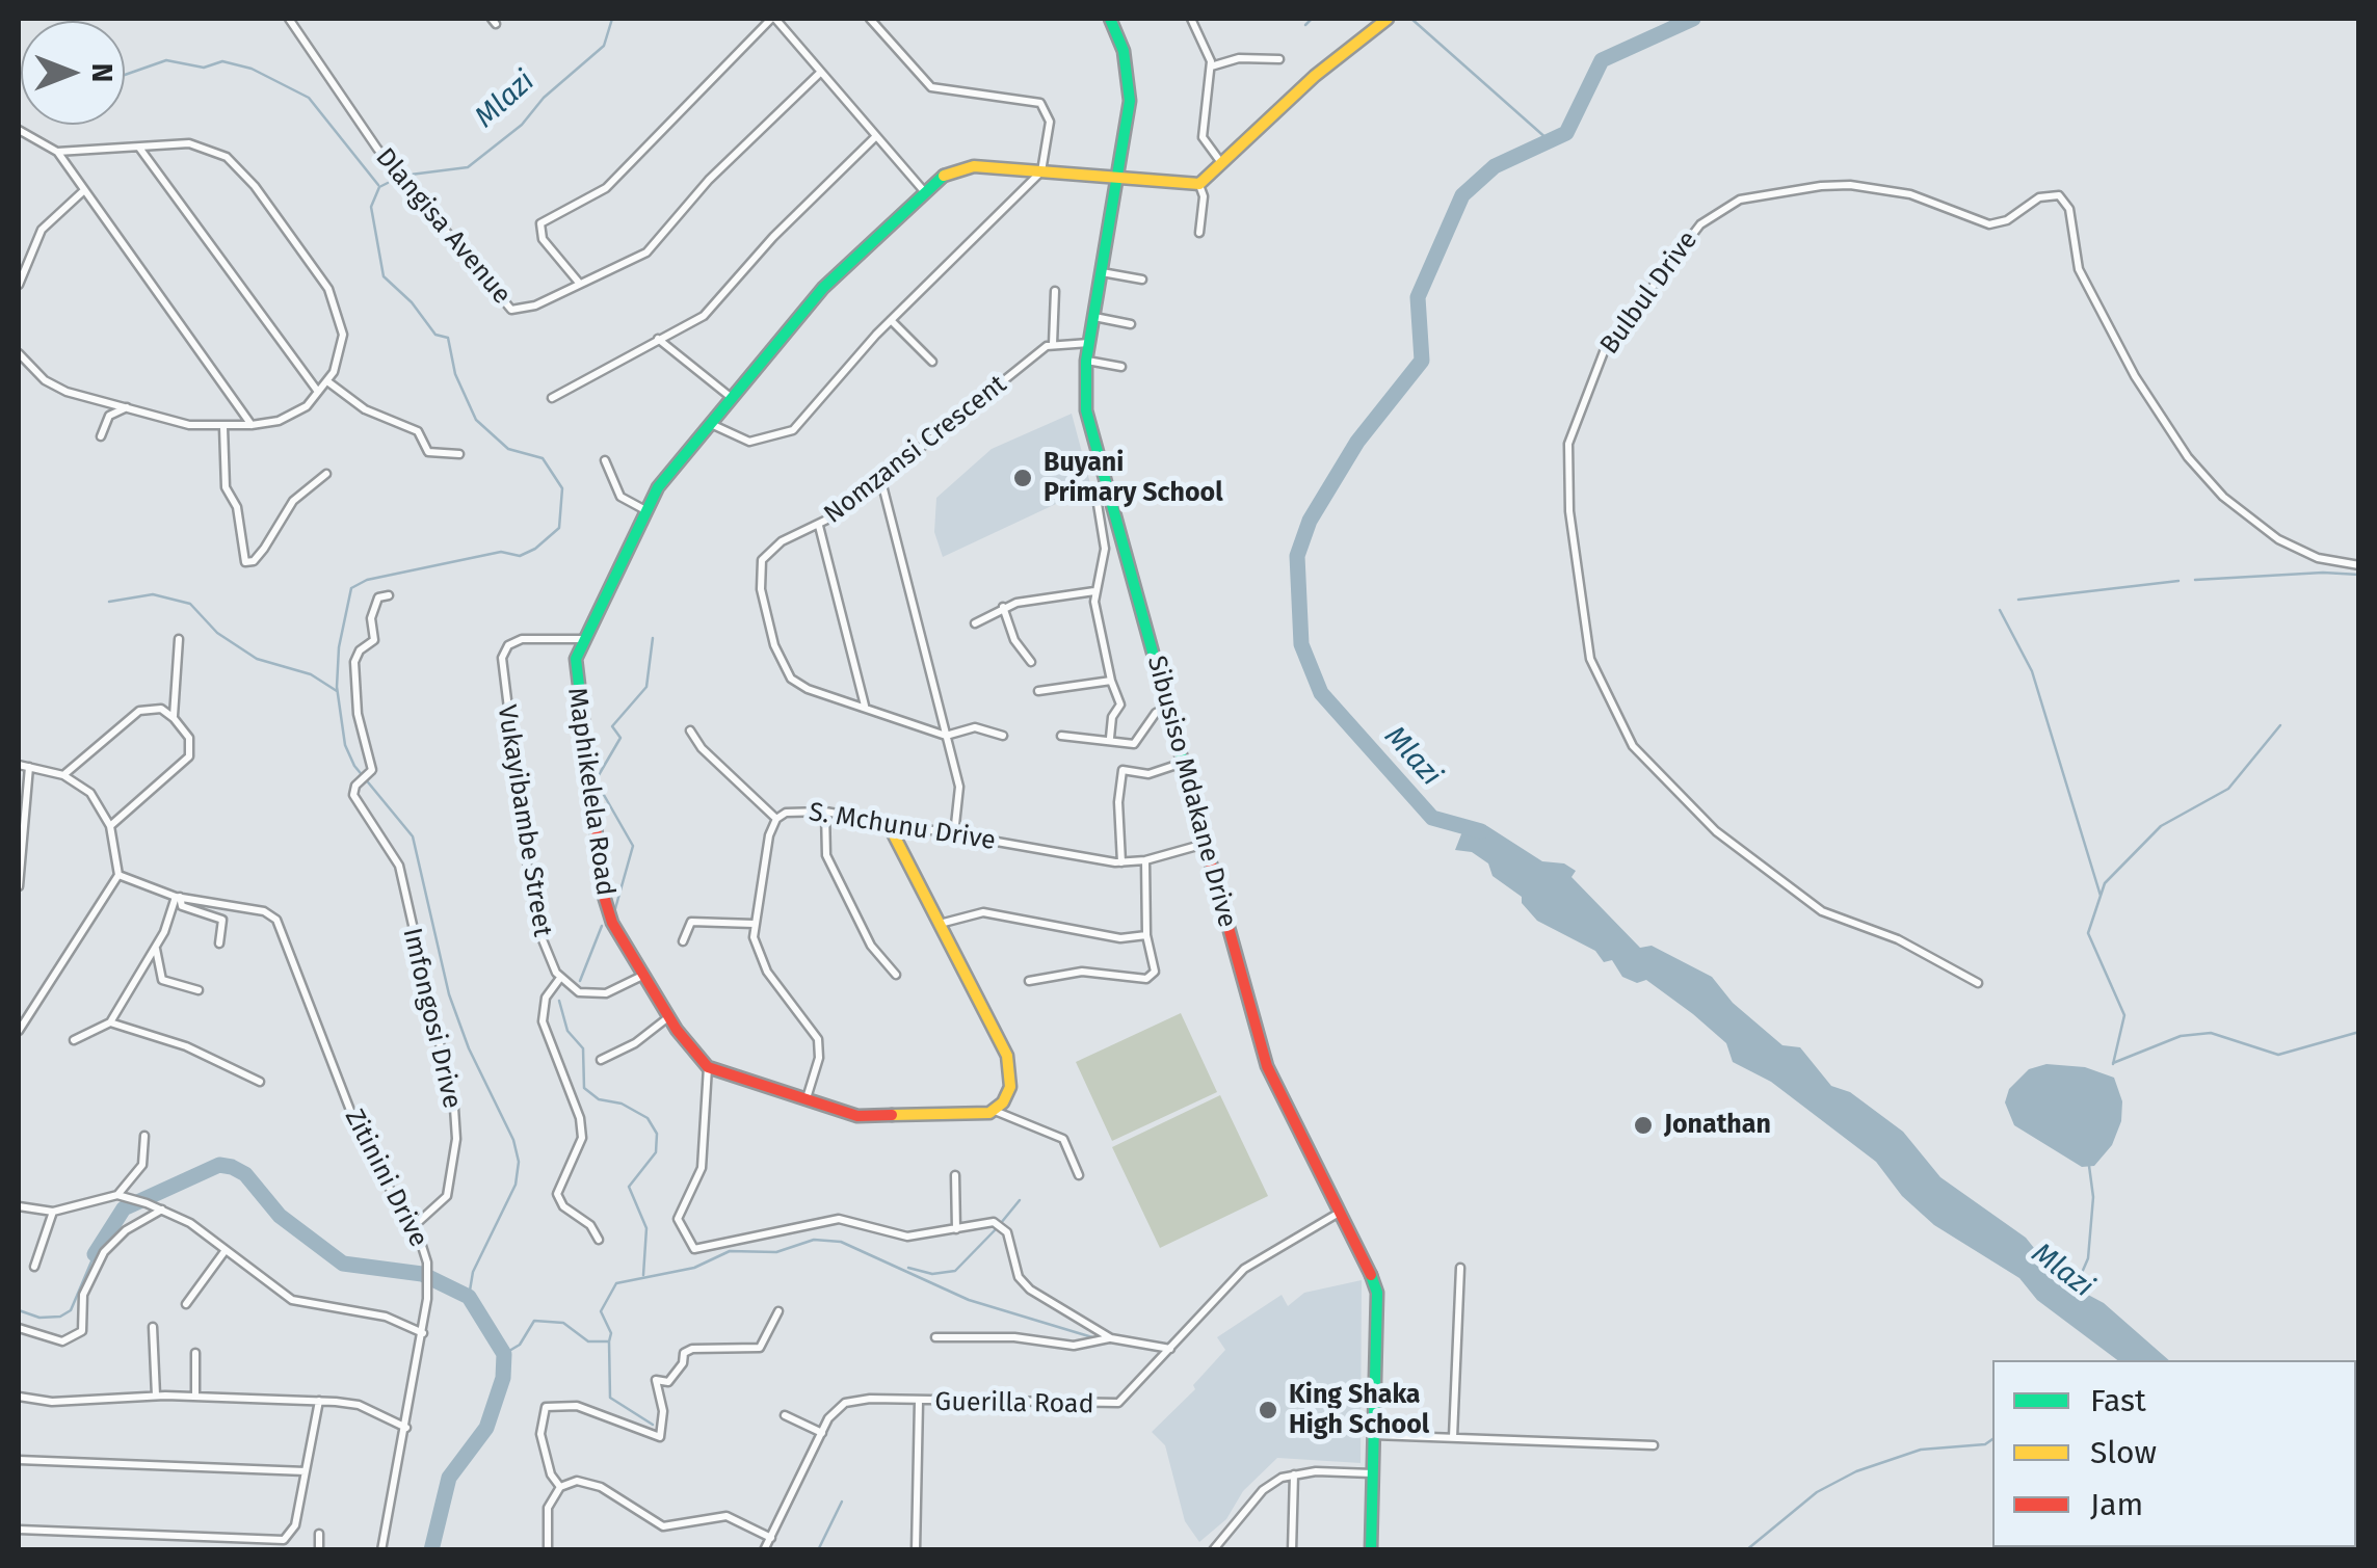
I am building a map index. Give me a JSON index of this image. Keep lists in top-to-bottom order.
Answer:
{
  "streets": {
    "street": [
      "Dlangisa Avenue",
      "Bulbul Drive",
      "Nomzansi Crescent",
      "Maphikelela Road",
      "Sibusiso Mdakane Drive",
      "Vukayibambe Street",
      "S. Mchunu Drive",
      "Imfongosi Drive",
      "Zitinini Drive",
      "Guerilla Road"
    ]
  },
  "crossings": [
    ["Maphikelela Road", "Sibusiso Mdakane Drive"],
    ["Maphikelela Road", "Vukayibambe Street"],
    ["Sibusiso Mdakane Drive", "S. Mchunu Drive"],
    ["Sibusiso Mdakane Drive", "Guerilla Road"],
    ["Imfongosi Drive", "Zitinini Drive"]
  ],
  "water": ["Mlazi"],
  "places": ["Buyani Primary School", "Jonathan", "King Shaka High School"],
  "legend": ["Fast", "Slow", "Jam"],
  "north": "right"
}
